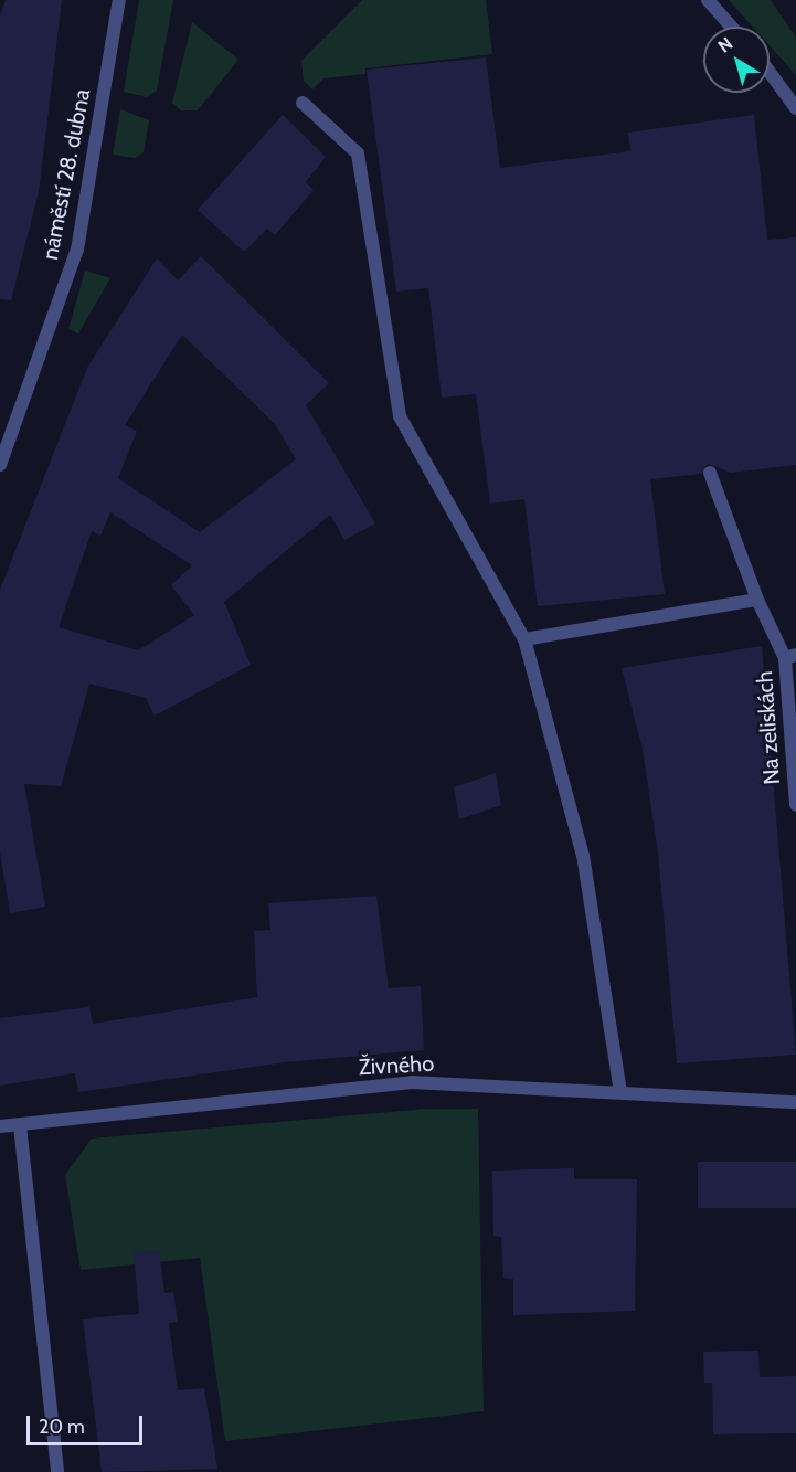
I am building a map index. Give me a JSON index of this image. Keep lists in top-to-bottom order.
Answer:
{
  "streets": {
    "street": ["náměstí 28. dubna", "Na zeliskách", "Živného"]
  },
  "scale_bar": "20 m",
  "north": "top left"
}
